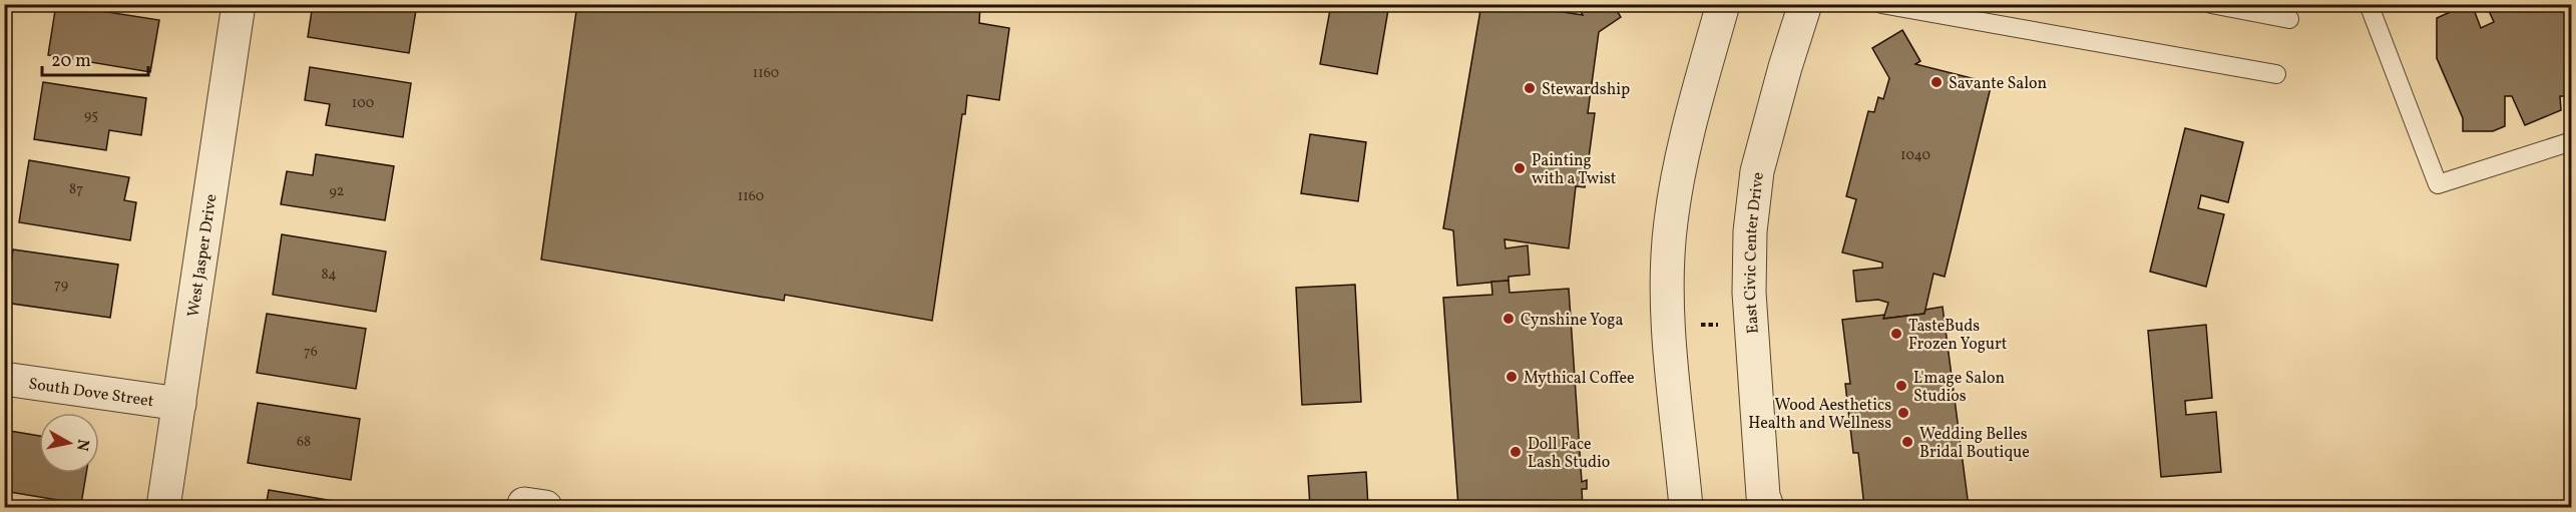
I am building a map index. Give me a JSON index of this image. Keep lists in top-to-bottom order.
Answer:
{
  "streets": {
    "street": ["East Civic Center Drive", "West Jasper Drive", "South Dove Street"]
  },
  "crossings": [
    ["West Jasper Drive", "South Dove Street"]
  ],
  "places": [
    "Savante Salon",
    "Stewardship",
    "Painting with a Twist",
    "Cynshine Yoga",
    "TasteBuds Frozen Yogurt",
    "Mythical Coffee",
    "L'mage Salon Studios",
    "Wood Aesthetics Health and Wellness",
    "Wedding Belles Bridal Boutique",
    "Doll Face Lash Studio"
  ],
  "house_numbers": [
    "1160",
    "100",
    "95",
    "1040",
    "87",
    "92",
    "1160",
    "84",
    "79",
    "76",
    "68"
  ],
  "scale_bar": "20 m",
  "north": "right"
}
